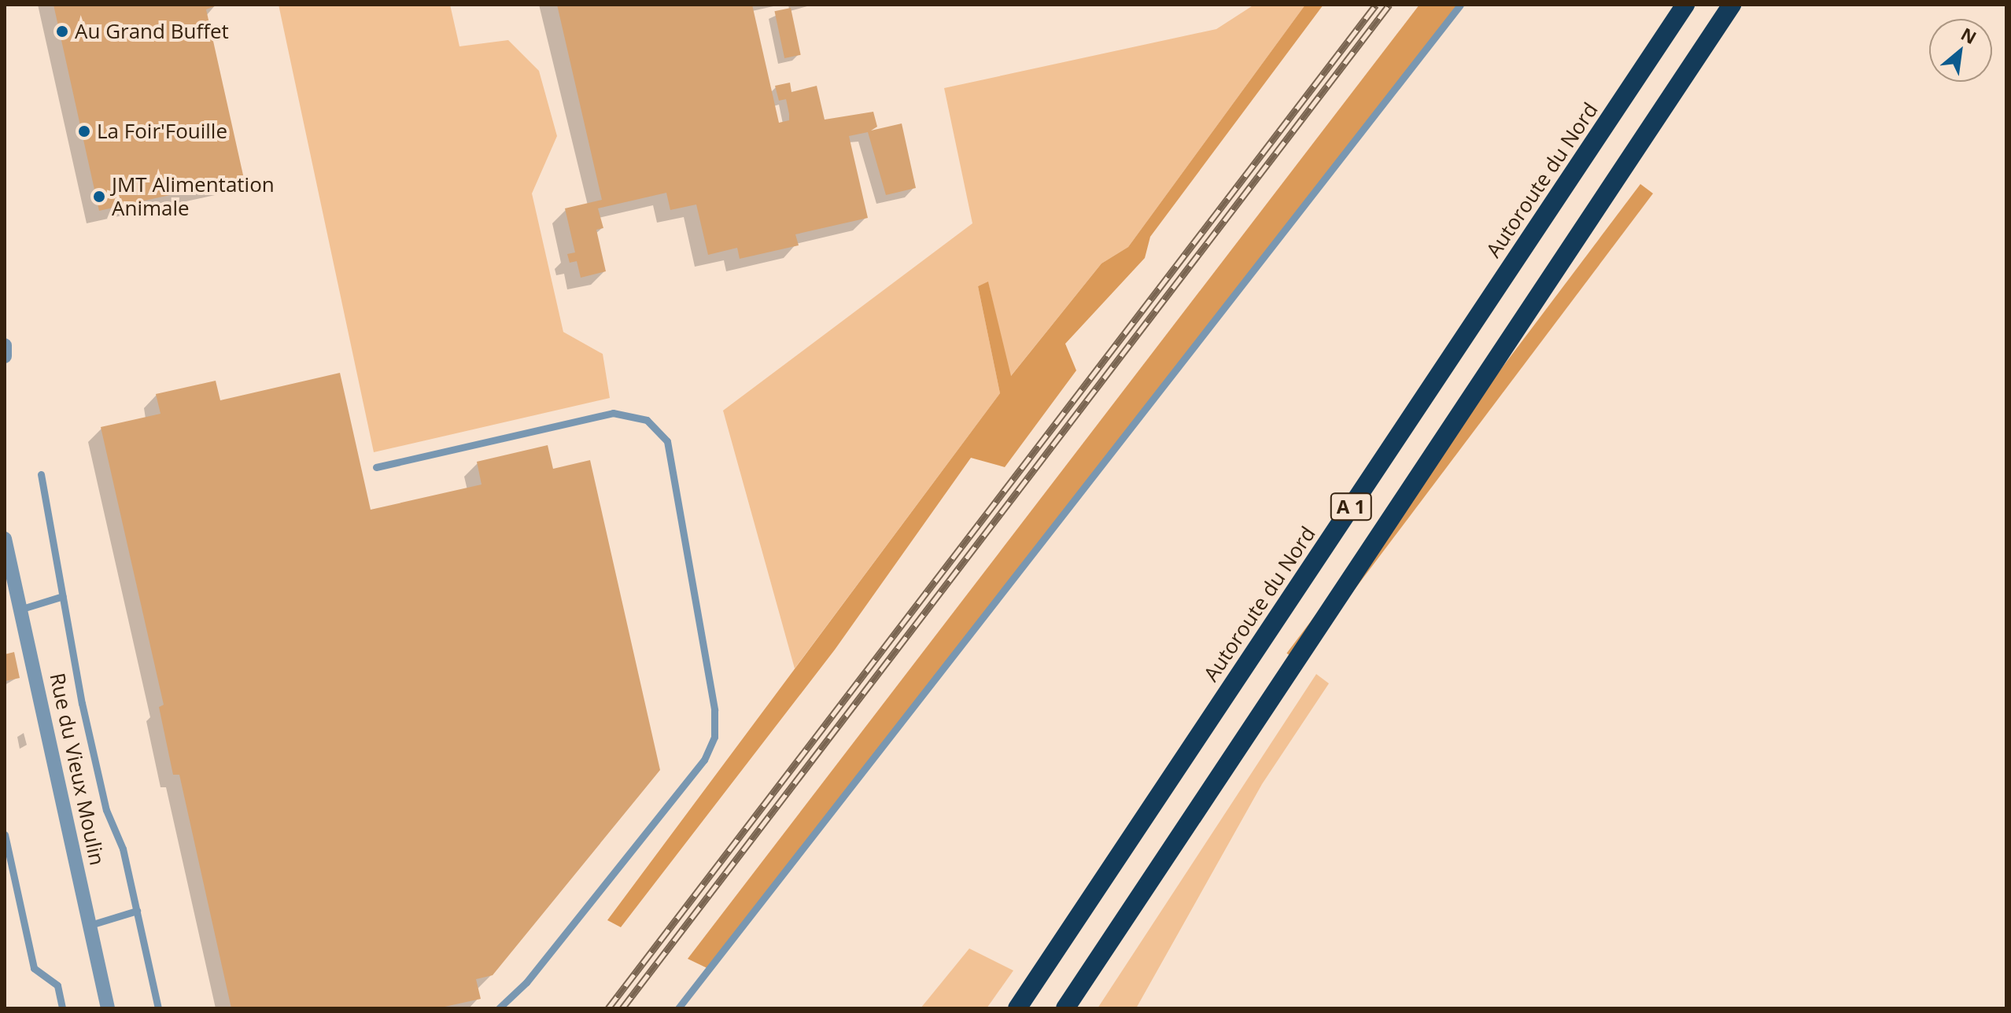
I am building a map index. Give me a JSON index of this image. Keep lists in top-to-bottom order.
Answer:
{
  "streets": {
    "highway": ["Autoroute du Nord", "A 1"],
    "street": ["Rue du Vieux Moulin"]
  },
  "places": ["Au Grand Buffet", "La Foir'Fouille", "JMT Alimentation Animale"],
  "north": "top right"
}
